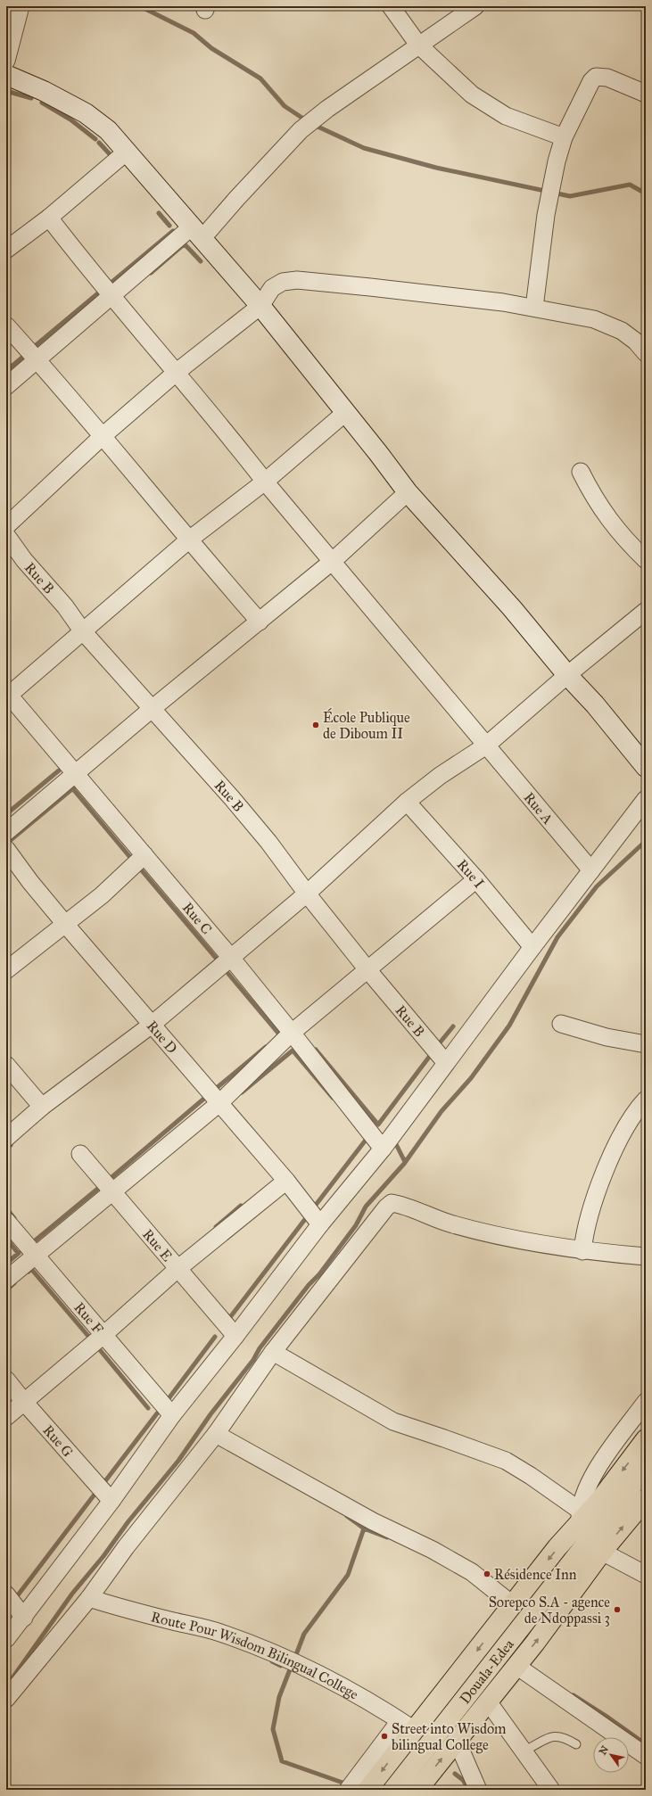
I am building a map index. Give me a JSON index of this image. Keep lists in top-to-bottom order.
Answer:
{
  "streets": {
    "main road": ["Douala-Edea"],
    "street": [
      "Rue B",
      "Rue A",
      "Rue I",
      "Rue C",
      "Rue D",
      "Rue E",
      "Rue F",
      "Rue G",
      "Route Pour Wisdom Bilingual College"
    ]
  },
  "places": [
    "École Publique de Diboum II",
    "Résidence Inn",
    "Sorepco S.A - agence de Ndoppassi 3",
    "Street into Wisdom bilingual College"
  ],
  "north": "top left"
}
